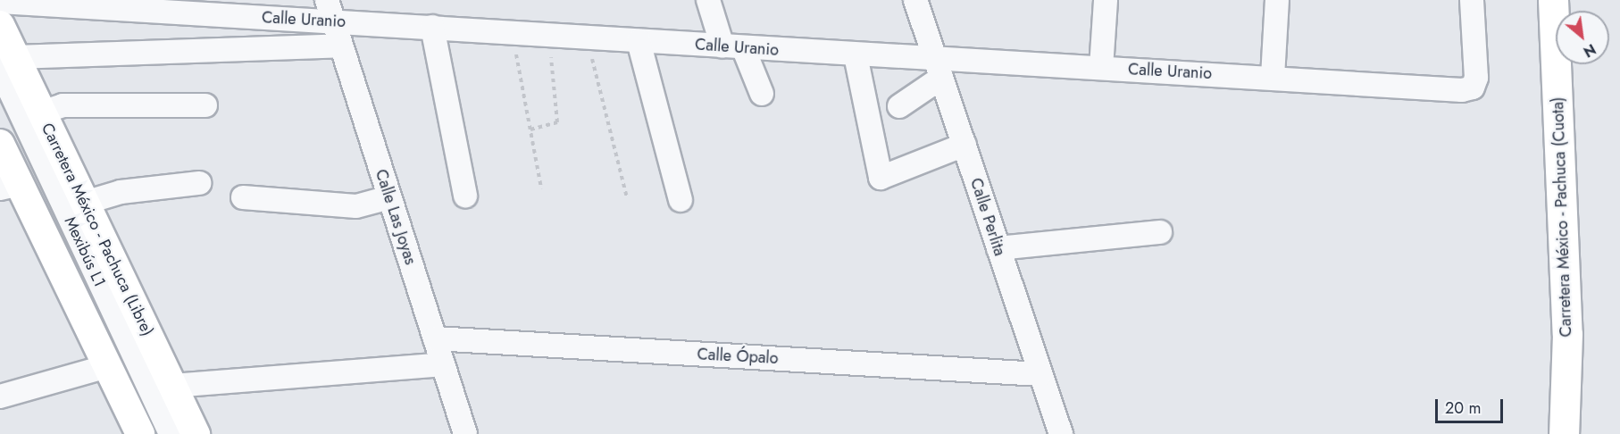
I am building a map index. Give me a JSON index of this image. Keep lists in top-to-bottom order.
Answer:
{
  "streets": {
    "highway": ["Carretera México - Pachuca (Cuota)"],
    "main road": ["Carretera México - Pachuca (Libre)"],
    "street": [
      "Calle Uranio",
      "Calle Las Joyas",
      "Calle Perlita",
      "Mexibús L1",
      "Calle Ópalo"
    ]
  },
  "crossings": [
    ["Calle Uranio", "Calle Las Joyas"],
    ["Calle Uranio", "Calle Perlita"],
    ["Calle Las Joyas", "Calle Ópalo"],
    ["Calle Perlita", "Calle Ópalo"],
    ["Carretera México - Pachuca (Libre)", "Mexibús L1"]
  ],
  "scale_bar": "20 m",
  "north": "bottom right"
}
